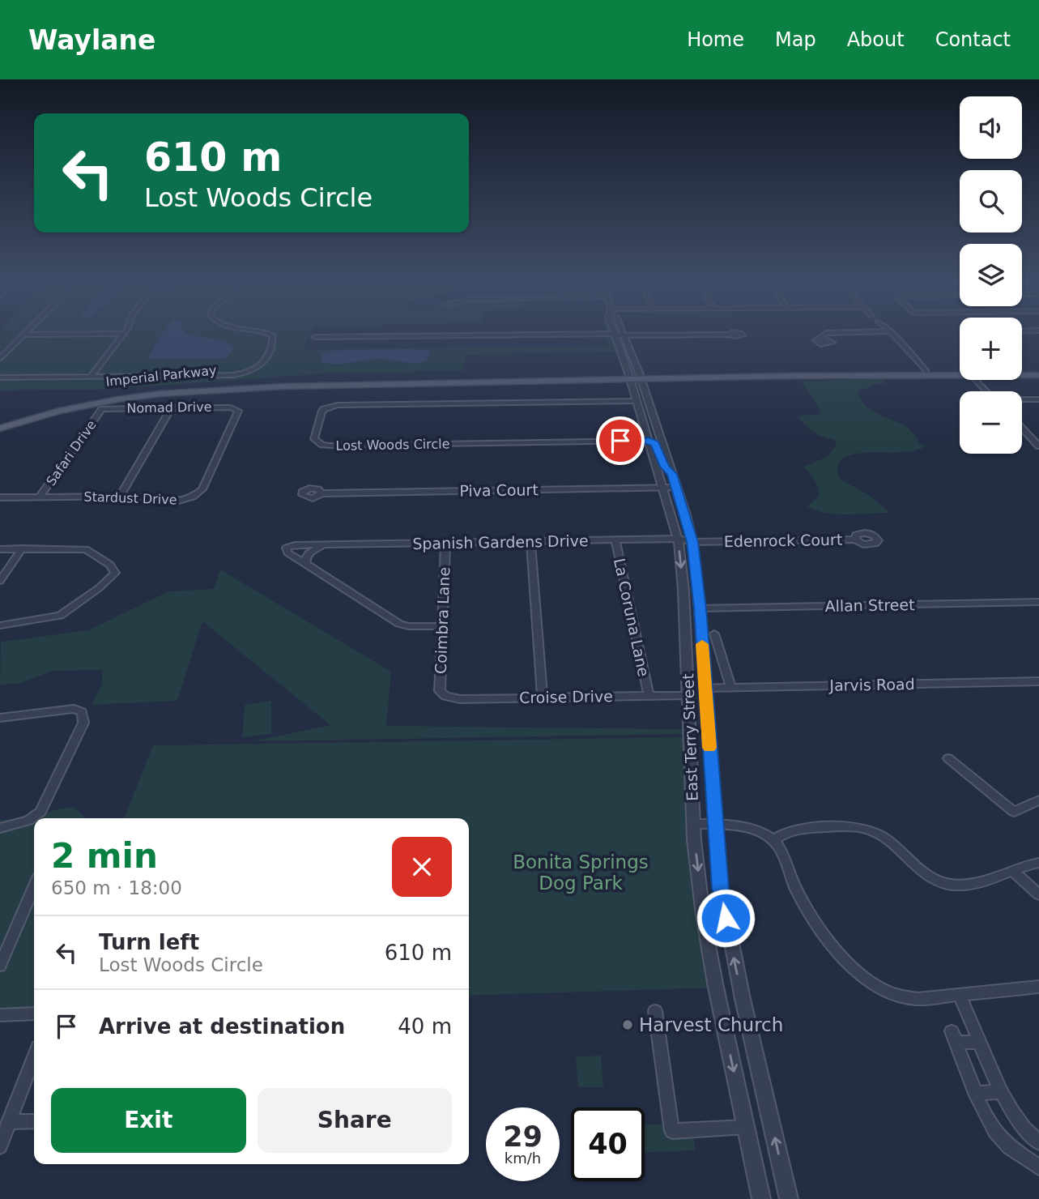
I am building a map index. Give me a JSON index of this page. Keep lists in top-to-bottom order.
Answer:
{
  "streets": {
    "main road": ["Imperial Parkway"],
    "street": [
      "Nomad Drive",
      "Lost Woods Circle",
      "Safari Drive",
      "Piva Court",
      "Stardust Drive",
      "Edenrock Court",
      "Spanish Gardens Drive",
      "Allan Street",
      "La Coruna Lane",
      "Coimbra Lane",
      "Jarvis Road",
      "Croise Drive",
      "East Terry Street"
    ]
  },
  "crossings": [
    ["Imperial Parkway", "East Terry Street"],
    ["Nomad Drive", "Safari Drive"],
    ["Nomad Drive", "Stardust Drive"],
    ["Lost Woods Circle", "East Terry Street"],
    ["Safari Drive", "Stardust Drive"],
    ["Piva Court", "East Terry Street"],
    ["Edenrock Court", "Spanish Gardens Drive"],
    ["Edenrock Court", "East Terry Street"],
    ["Spanish Gardens Drive", "La Coruna Lane"],
    ["Spanish Gardens Drive", "Coimbra Lane"],
    ["Spanish Gardens Drive", "East Terry Street"],
    ["La Coruna Lane", "Croise Drive"],
    ["Coimbra Lane", "Croise Drive"],
    ["Croise Drive", "East Terry Street"]
  ],
  "parks": ["Bonita Springs Dog Park"],
  "places": ["Harvest Church"],
  "page": {
    "header": "Waylane",
    "nav": [
      "Home",
      "Map",
      "About",
      "Contact"
    ],
    "map_buttons": ["+", "−"],
    "turn": ["610 m", "Lost Woods Circle"],
    "heading": ["2 min", "650 m · 18:00"],
    "list": [
      {
        "name": "Turn left",
        "note": "Lost Woods Circle",
        "value": "610 m"
      },
      {
        "name": "Arrive at destination",
        "value": "40 m"
      }
    ],
    "buttons": ["Exit", "Share"],
    "speed": "29 km/h",
    "limit": "40"
  }
}
